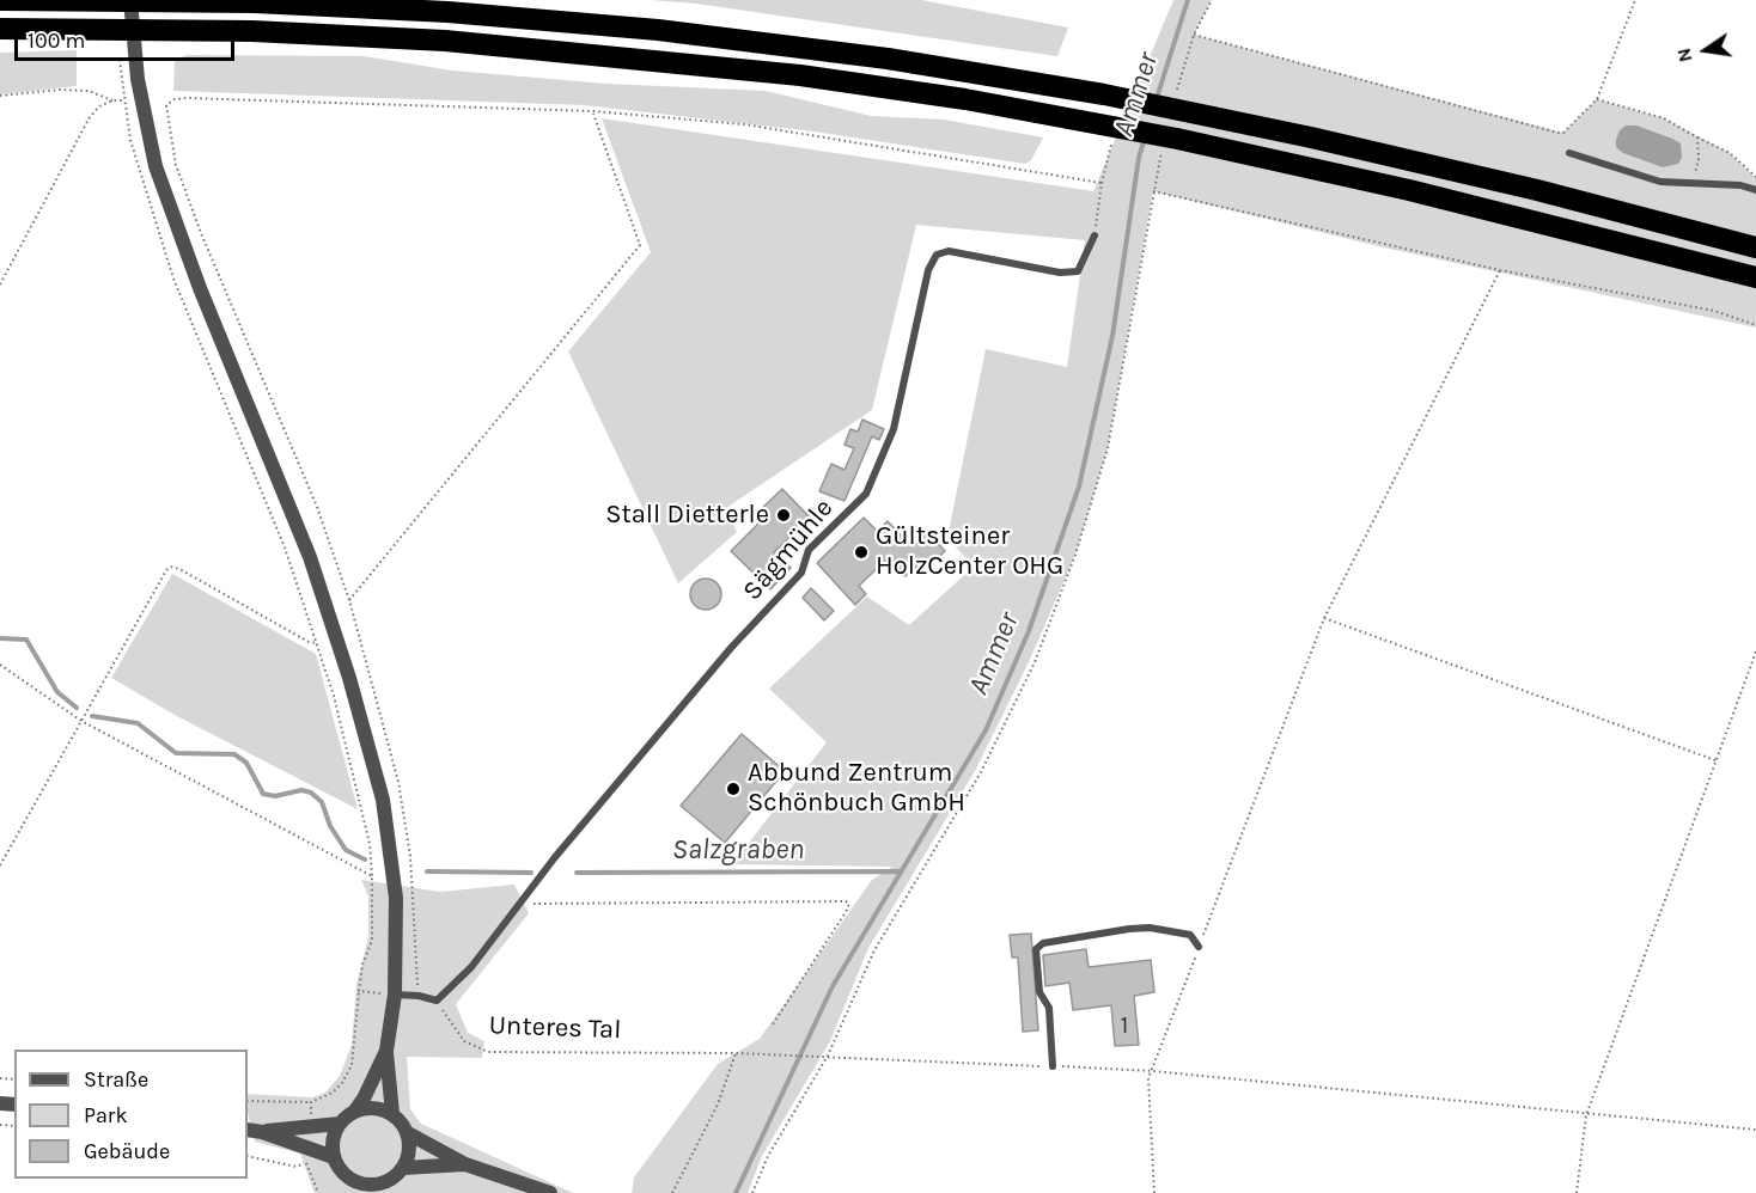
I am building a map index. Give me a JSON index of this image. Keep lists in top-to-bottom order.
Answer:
{
  "streets": {
    "lane": ["Sägmühle"],
    "path": ["Unteres Tal"]
  },
  "crossings": [
    ["Sägmühle", "Unteres Tal"]
  ],
  "water": ["Ammer", "Salzgraben"],
  "places": ["Stall Dietterle", "Gültsteiner HolzCenter OHG", "Abbund Zentrum Schönbuch GmbH"],
  "house_numbers": ["1"],
  "legend": ["Straße", "Park", "Gebäude"],
  "scale_bar": "100 m",
  "north": "left"
}
